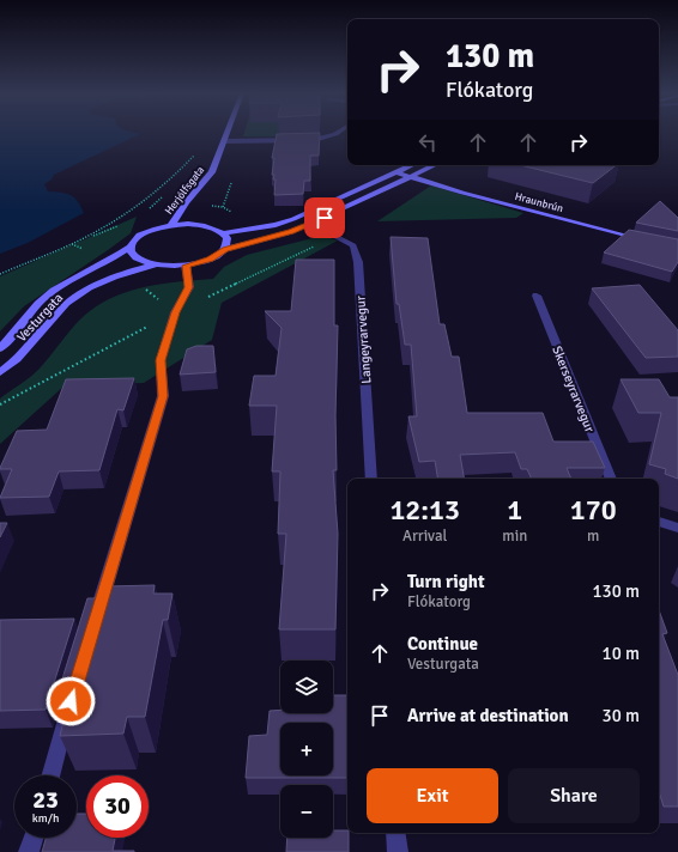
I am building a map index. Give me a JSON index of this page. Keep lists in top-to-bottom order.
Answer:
{
  "streets": {
    "main road": ["Herjólfsgata", "Hraunbrún", "Vesturgata"],
    "street": ["Langeyrarvegur", "Skerseyrarvegur"]
  },
  "crossings": [
    ["Herjólfsgata", "Vesturgata"]
  ],
  "page": {
    "turn": ["130 m", "Flókatorg"],
    "eta": [
      "12:13",
      "Arrival",
      "1",
      "min",
      "170",
      "m"
    ],
    "list": [
      {
        "name": "Turn right",
        "note": "Flókatorg",
        "value": "130 m"
      },
      {
        "name": "Continue",
        "note": "Vesturgata",
        "value": "10 m"
      },
      {
        "name": "Arrive at destination",
        "value": "30 m"
      }
    ],
    "map_buttons": ["+", "−"],
    "buttons": ["Exit", "Share"],
    "speed": "23 km/h",
    "limit": "30"
  }
}
